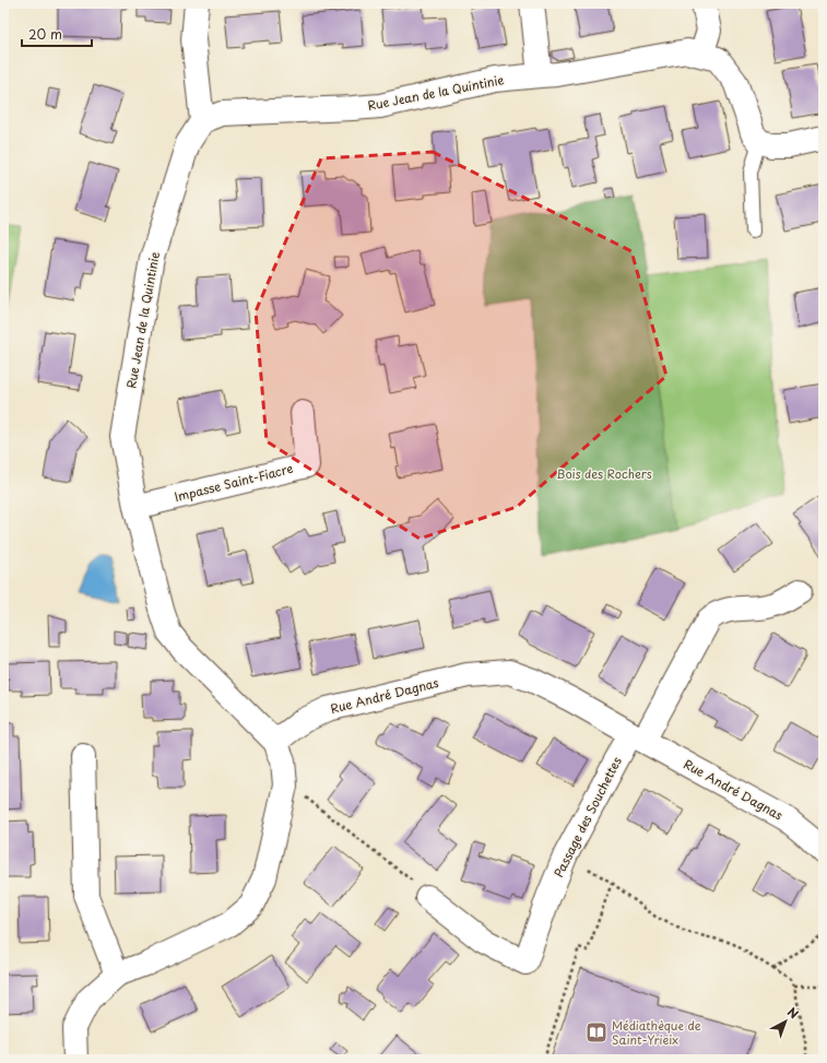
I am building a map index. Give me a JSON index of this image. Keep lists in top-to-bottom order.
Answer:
{
  "streets": {
    "street": [
      "Rue Jean de la Quintinie",
      "Impasse Saint-Fiacre",
      "Rue André Dagnas",
      "Passage des Souchettes"
    ]
  },
  "crossings": [
    ["Rue Jean de la Quintinie", "Impasse Saint-Fiacre"],
    ["Rue Jean de la Quintinie", "Rue André Dagnas"],
    ["Rue André Dagnas", "Passage des Souchettes"]
  ],
  "parks": ["Bois des Rochers"],
  "places": {
    "library": ["Médiathèque de Saint-Yrieix"]
  },
  "scale_bar": "20 m",
  "north": "top right"
}
